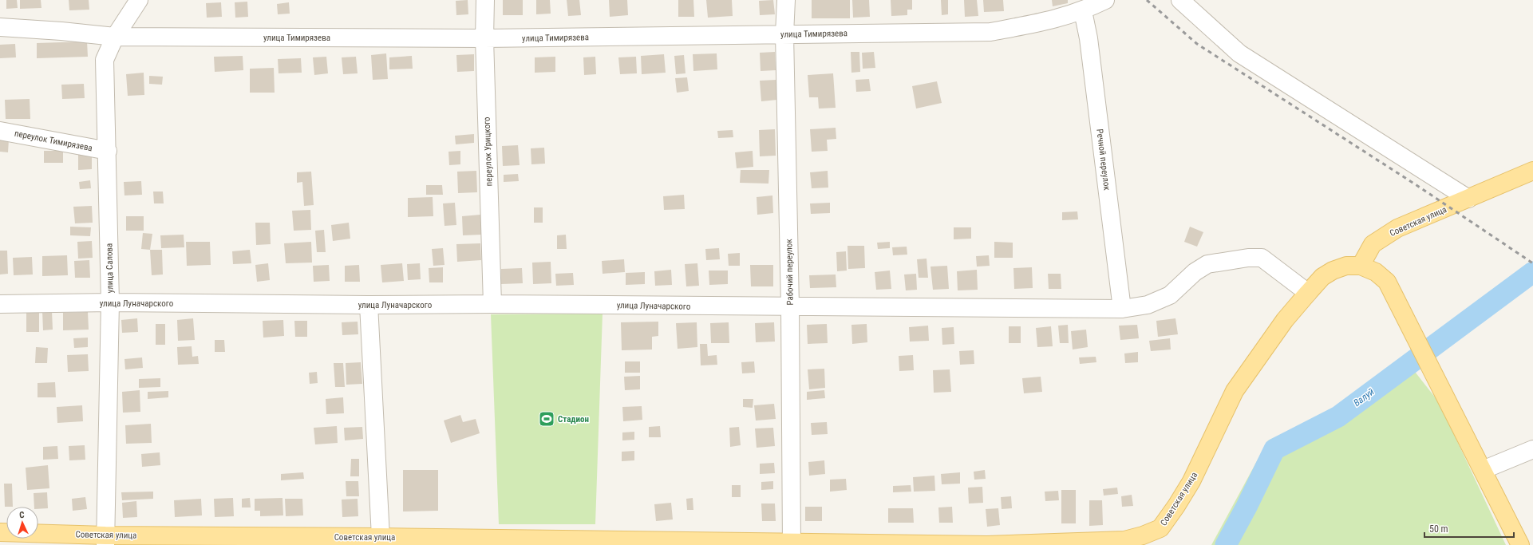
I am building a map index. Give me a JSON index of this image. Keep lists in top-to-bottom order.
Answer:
{
  "streets": {
    "main road": ["Советская улица"],
    "street": [
      "улица Тимирязева",
      "переулок Тимирязева",
      "переулок Урицкого",
      "Речной переулок",
      "улица Салова",
      "Рабочий переулок",
      "улица Луначарского"
    ]
  },
  "crossings": [
    ["улица Тимирязева", "переулок Урицкого"],
    ["улица Тимирязева", "Речной переулок"],
    ["улица Тимирязева", "улица Салова"],
    ["улица Тимирязева", "Рабочий переулок"],
    ["переулок Тимирязева", "улица Салова"],
    ["переулок Урицкого", "улица Луначарского"],
    ["Речной переулок", "улица Луначарского"],
    ["Советская улица", "улица Салова"],
    ["Советская улица", "Рабочий переулок"],
    ["Советская улица", "улица Луначарского"],
    ["улица Салова", "улица Луначарского"],
    ["Рабочий переулок", "улица Луначарского"]
  ],
  "water": ["Валуй"],
  "places": {
    "sports": ["Стадион"]
  },
  "scale_bar": "50 m",
  "north": "top"
}
